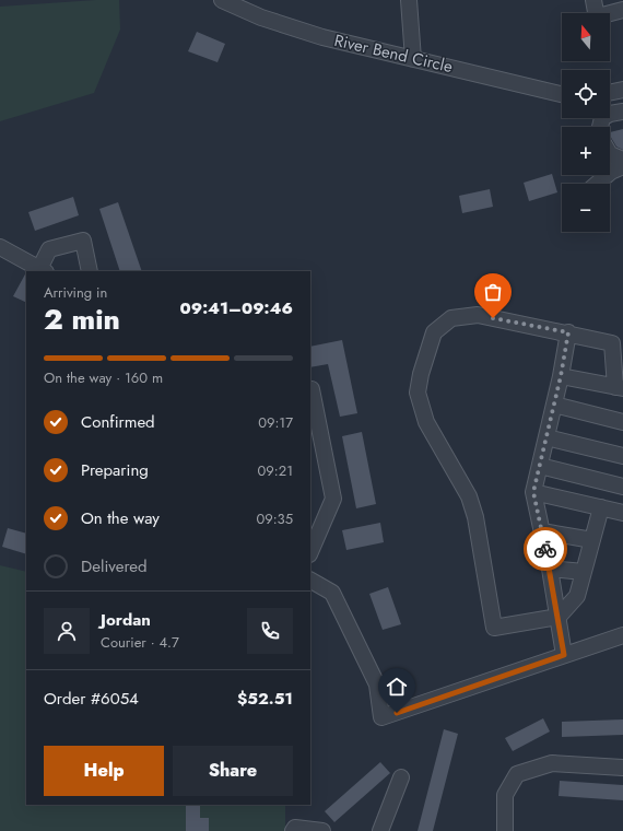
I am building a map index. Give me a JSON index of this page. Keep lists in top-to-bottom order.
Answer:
{
  "streets": {
    "street": ["River Bend Circle"]
  },
  "north": "top",
  "page": {
    "map_buttons": ["+", "−"],
    "heading": ["2 min", "Arriving in", "09:41–09:46"],
    "panel": [
      "Jordan",
      "Courier · 4.7",
      "Order #6054",
      "$52.51"
    ],
    "bar": "On the way · 160 m",
    "list": [
      ["Confirmed", "09:17"],
      ["Preparing", "09:21"],
      ["On the way", "09:35"],
      "Delivered"
    ],
    "buttons": ["Help", "Share"]
  }
}
